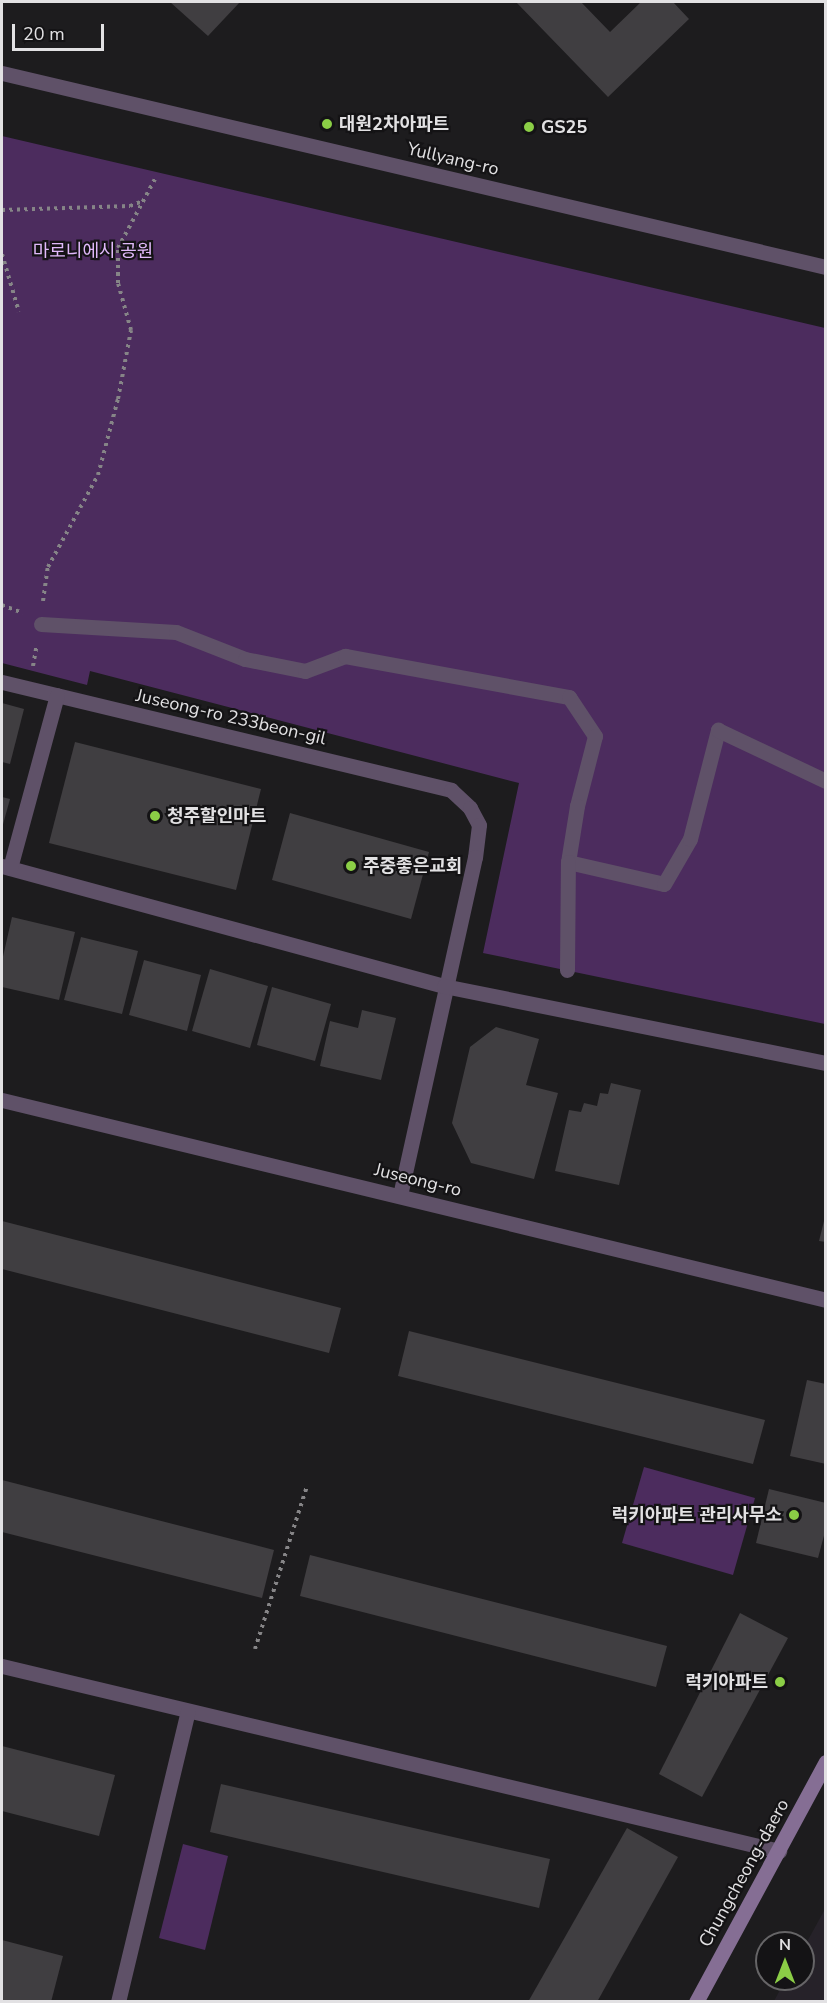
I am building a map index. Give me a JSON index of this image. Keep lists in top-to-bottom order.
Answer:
{
  "streets": {
    "main road": ["Chungcheong-daero"],
    "street": ["Yullyang-ro", "Juseong-ro 233beon-gil", "Juseong-ro"]
  },
  "parks": ["마로니에시 공원"],
  "places": [
    "대원2차아파트",
    "GS25",
    "청주할인마트",
    "주중좋은교회",
    "럭키아파트 관리사무소",
    "럭키아파트"
  ],
  "scale_bar": "20 m",
  "north": "top"
}
